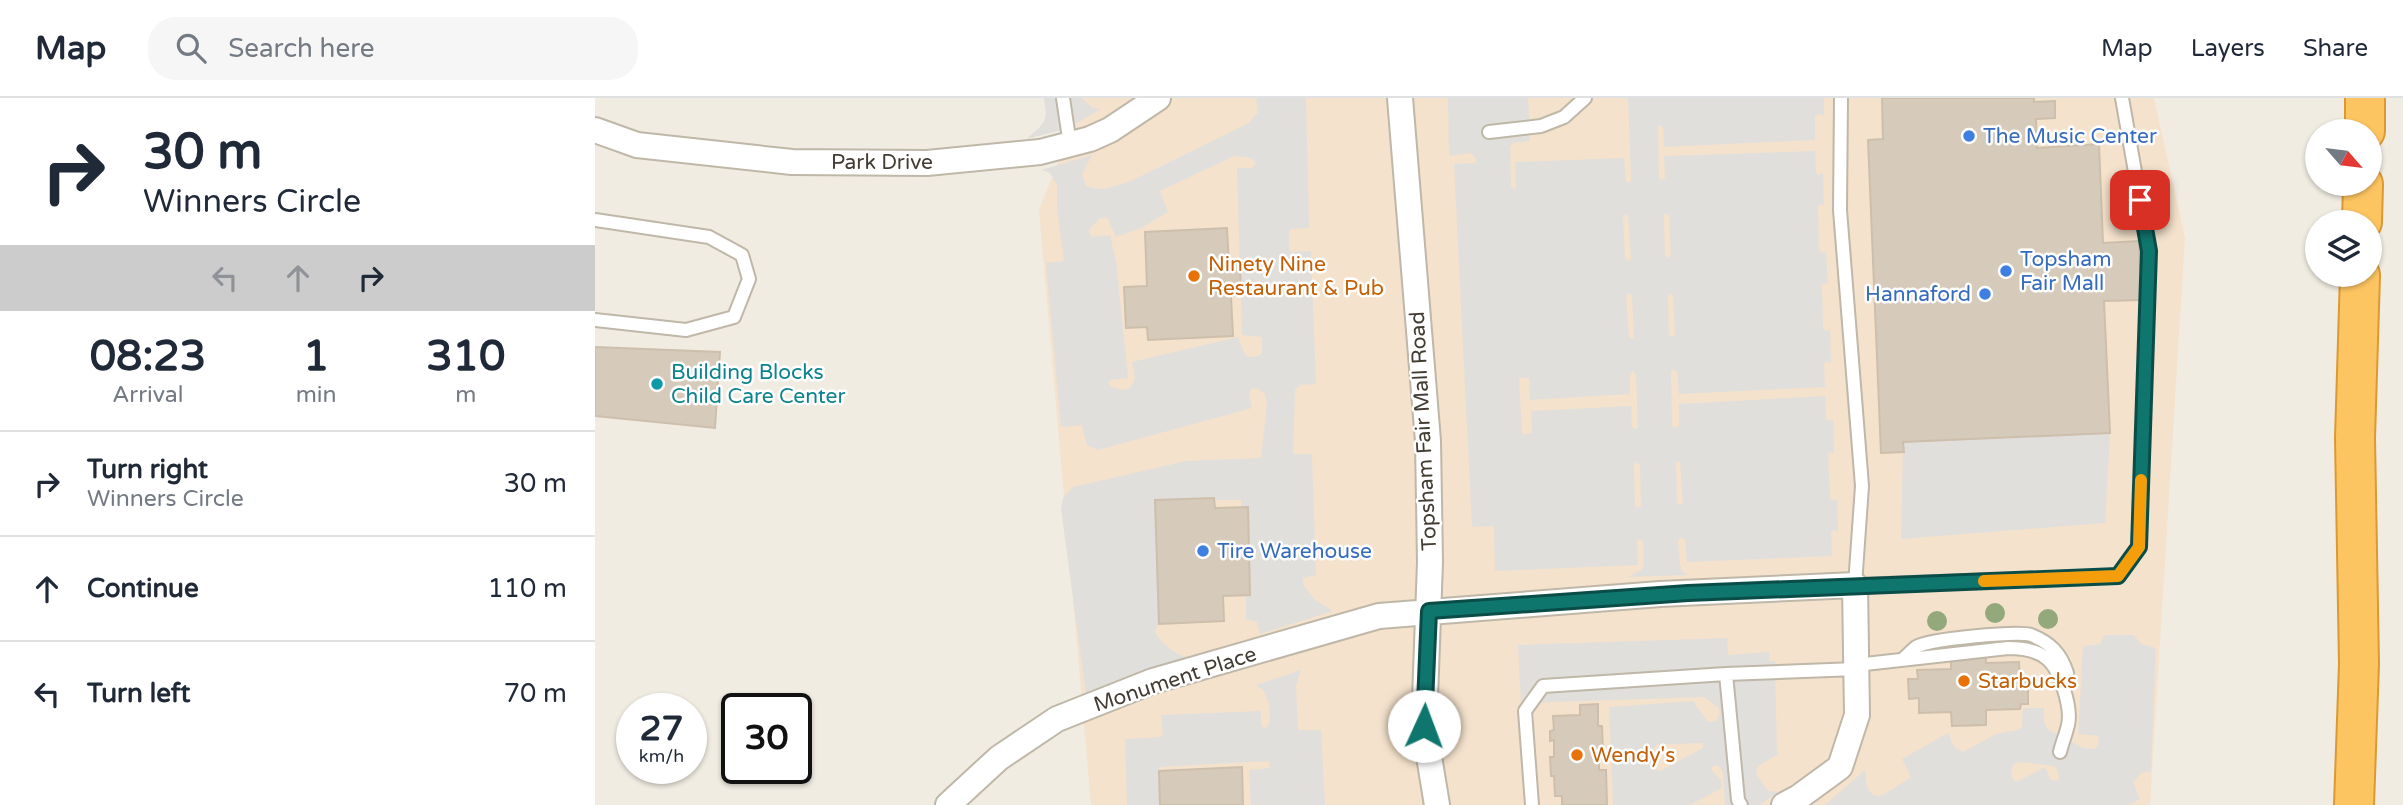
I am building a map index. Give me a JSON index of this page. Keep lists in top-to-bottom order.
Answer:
{
  "streets": {
    "street": ["Park Drive", "Topsham Fair Mall Road", "Monument Place"]
  },
  "crossings": [
    ["Topsham Fair Mall Road", "Monument Place"]
  ],
  "places": [
    "The Music Center",
    "Topsham Fair Mall",
    "Ninety Nine Restaurant & Pub",
    "Hannaford",
    "Building Blocks Child Care Center",
    "Tire Warehouse",
    "Starbucks",
    "Wendy's"
  ],
  "north": "bottom right",
  "page": {
    "header": "Map",
    "search": "Search here",
    "nav": ["Map", "Layers", "Share"],
    "turn": ["30 m", "Winners Circle"],
    "eta": [
      "08:23",
      "Arrival",
      "1",
      "min",
      "310",
      "m"
    ],
    "list": [
      {
        "name": "Turn right",
        "note": "Winners Circle",
        "value": "30 m"
      },
      {
        "name": "Continue",
        "value": "110 m"
      },
      {
        "name": "Turn left",
        "value": "70 m"
      }
    ],
    "speed": "27 km/h",
    "limit": "30"
  }
}
